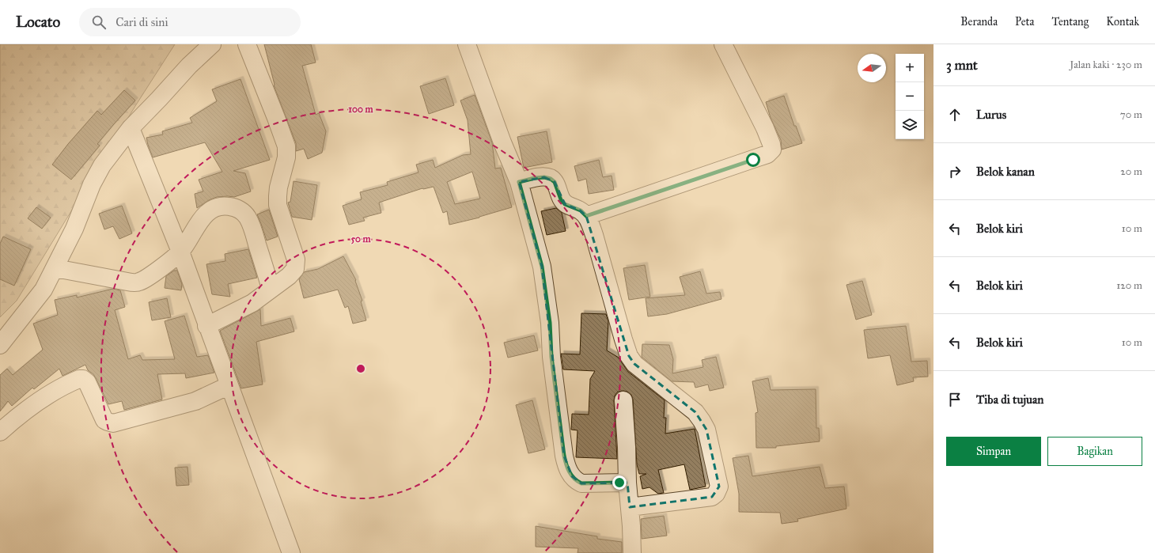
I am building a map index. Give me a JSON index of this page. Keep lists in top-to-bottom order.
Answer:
{
  "north": "left",
  "page": {
    "header": "Locato",
    "search": "Cari di sini",
    "nav": [
      "Beranda",
      "Peta",
      "Tentang",
      "Kontak"
    ],
    "heading": ["3 mnt", "Jalan kaki · 230 m"],
    "map_buttons": ["+", "−"],
    "list": [
      ["Lurus", "70 m"],
      ["Belok kanan", "20 m"],
      ["Belok kiri", "10 m"],
      ["Belok kiri", "120 m"],
      ["Belok kiri", "10 m"],
      "Tiba di tujuan"
    ],
    "buttons": ["Simpan", "Bagikan"]
  },
  "rings": ["100 m", "50 m"]
}
